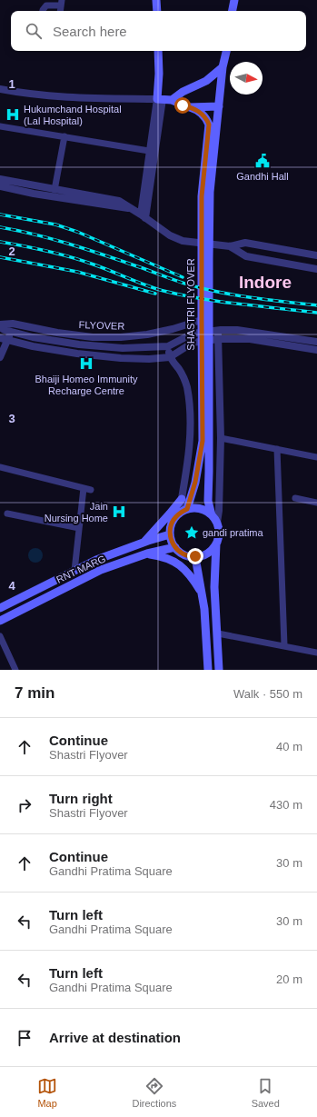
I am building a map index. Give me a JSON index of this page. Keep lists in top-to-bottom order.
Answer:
{
  "streets": {
    "main road": ["SHASTRI FLYOVER", "RNT MARG"],
    "street": ["FLYOVER"]
  },
  "crossings": [
    ["SHASTRI FLYOVER", "FLYOVER"],
    ["SHASTRI FLYOVER", "RNT MARG"]
  ],
  "districts": ["Indore"],
  "places": {
    "hospital": ["Hukumchand Hospital (Lal Hospital)", "Bhaiji Homeo Immunity Recharge Centre", "Jain Nursing Home"],
    "public building": ["Gandhi Hall"],
    "place": ["gandi pratima"]
  },
  "north": "right",
  "page": {
    "search": "Search here",
    "heading": ["7 min", "Walk · 550 m"],
    "list": [
      ["Continue", "Shastri Flyover", "40 m"],
      ["Turn right", "Shastri Flyover", "430 m"],
      ["Continue", "Gandhi Pratima Square", "30 m"],
      ["Turn left", "Gandhi Pratima Square", "30 m"],
      ["Turn left", "Gandhi Pratima Square", "20 m"],
      "Arrive at destination"
    ],
    "nav": ["Map", "Directions", "Saved"]
  },
  "grid": {
    "rows": [
      "1",
      "2",
      "3",
      "4"
    ]
  }
}
